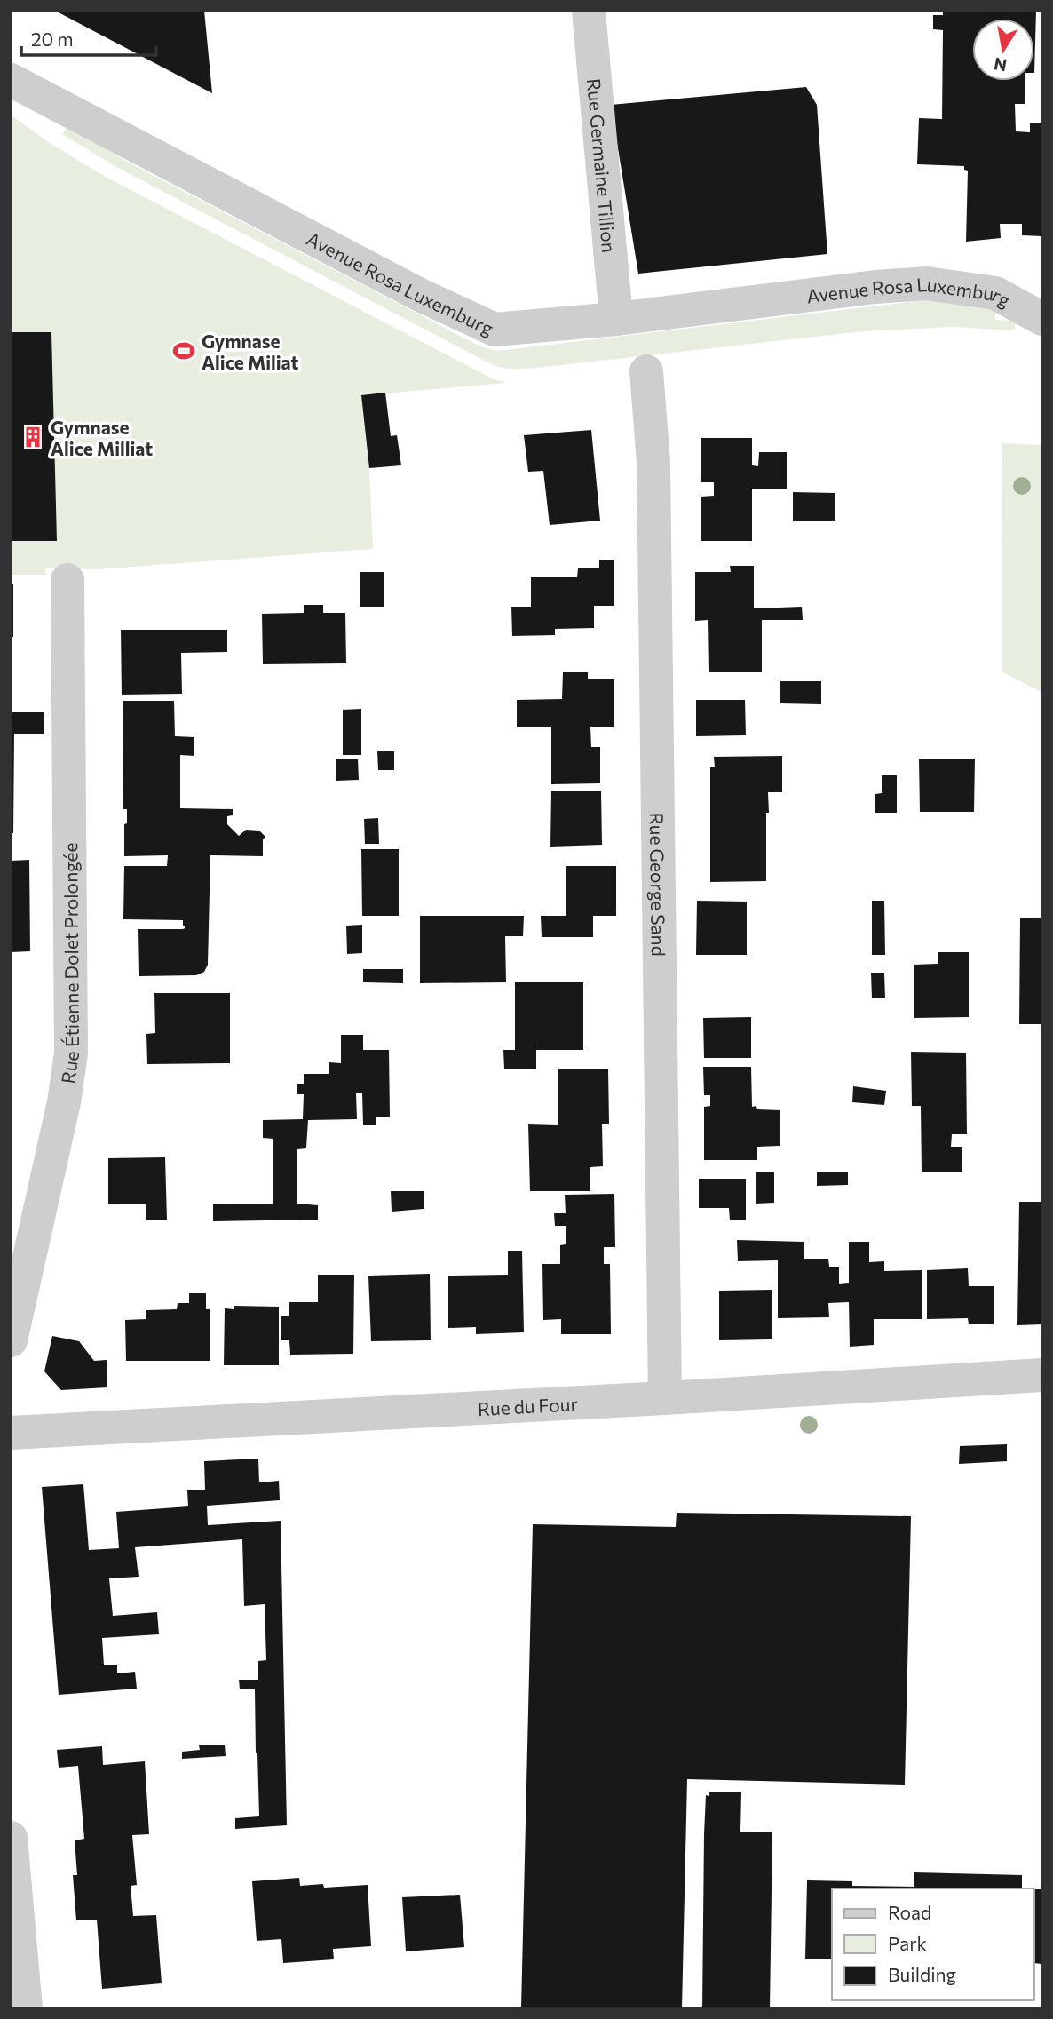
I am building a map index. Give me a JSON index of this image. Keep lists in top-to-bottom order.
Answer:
{
  "streets": {
    "street": [
      "Rue Germaine Tillion",
      "Avenue Rosa Luxemburg",
      "Rue George Sand",
      "Rue Étienne Dolet Prolongée",
      "Rue du Four"
    ]
  },
  "crossings": [
    ["Rue Germaine Tillion", "Avenue Rosa Luxemburg"],
    ["Rue George Sand", "Rue du Four"]
  ],
  "places": {
    "sports": ["Gymnase Alice Miliat"],
    "building": ["Gymnase Alice Milliat"]
  },
  "legend": ["Road", "Park", "Building"],
  "scale_bar": "20 m",
  "north": "bottom"
}
